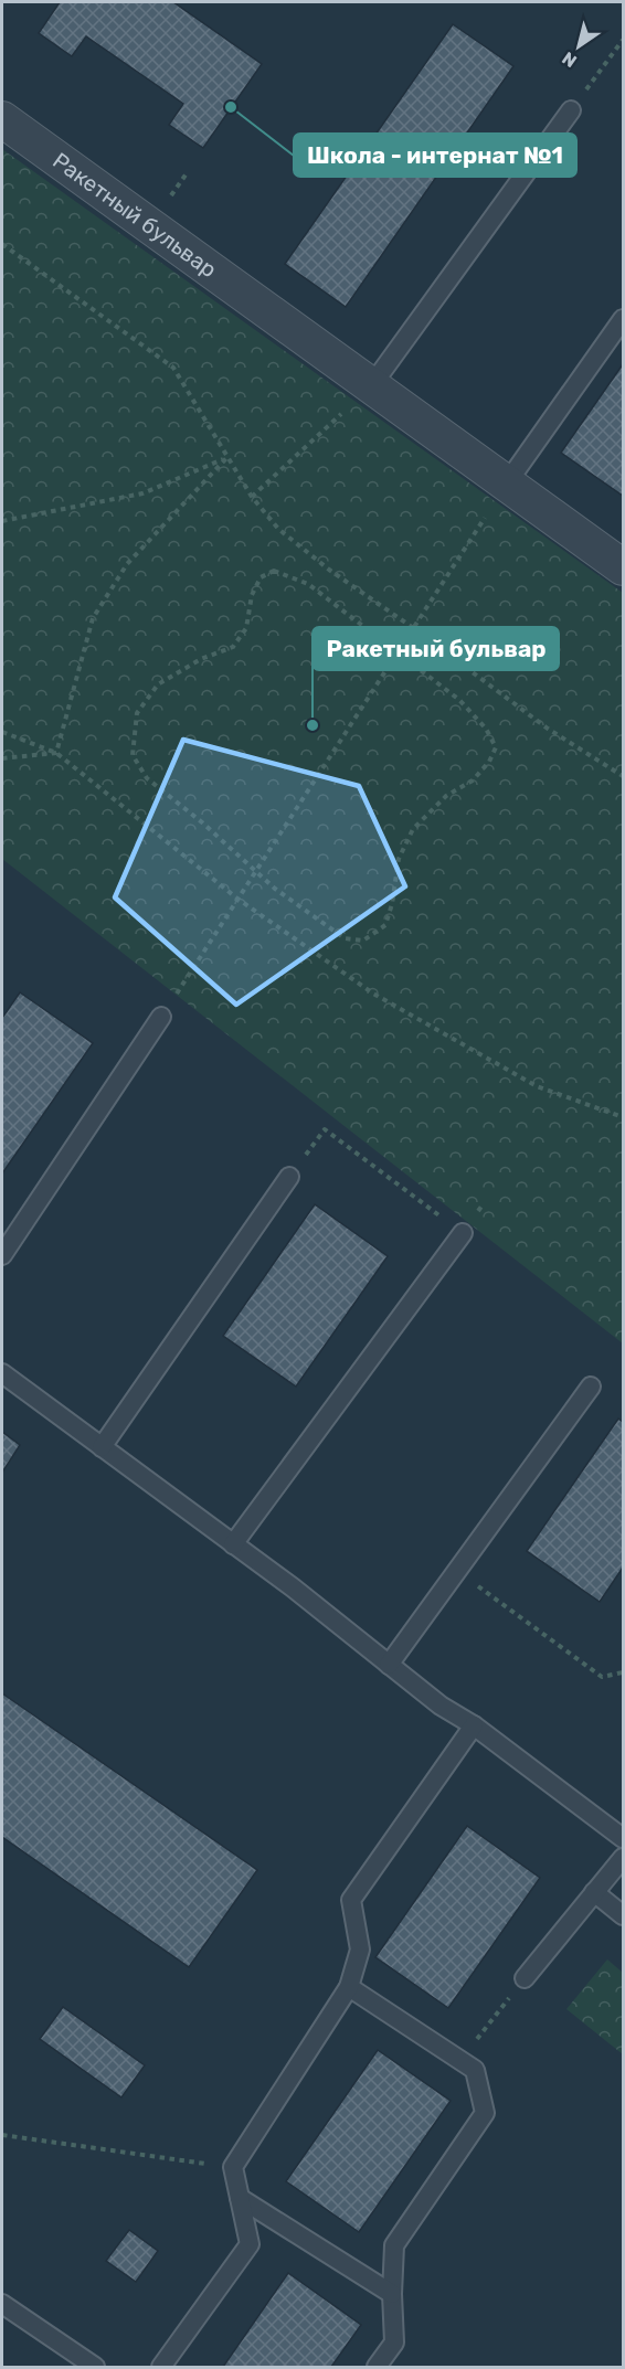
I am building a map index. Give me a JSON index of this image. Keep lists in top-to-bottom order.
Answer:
{
  "streets": {
    "street": ["Ракетный бульвар"]
  },
  "places": ["Школа - интернат №1", "Ракетный бульвар"],
  "north": "bottom left"
}
